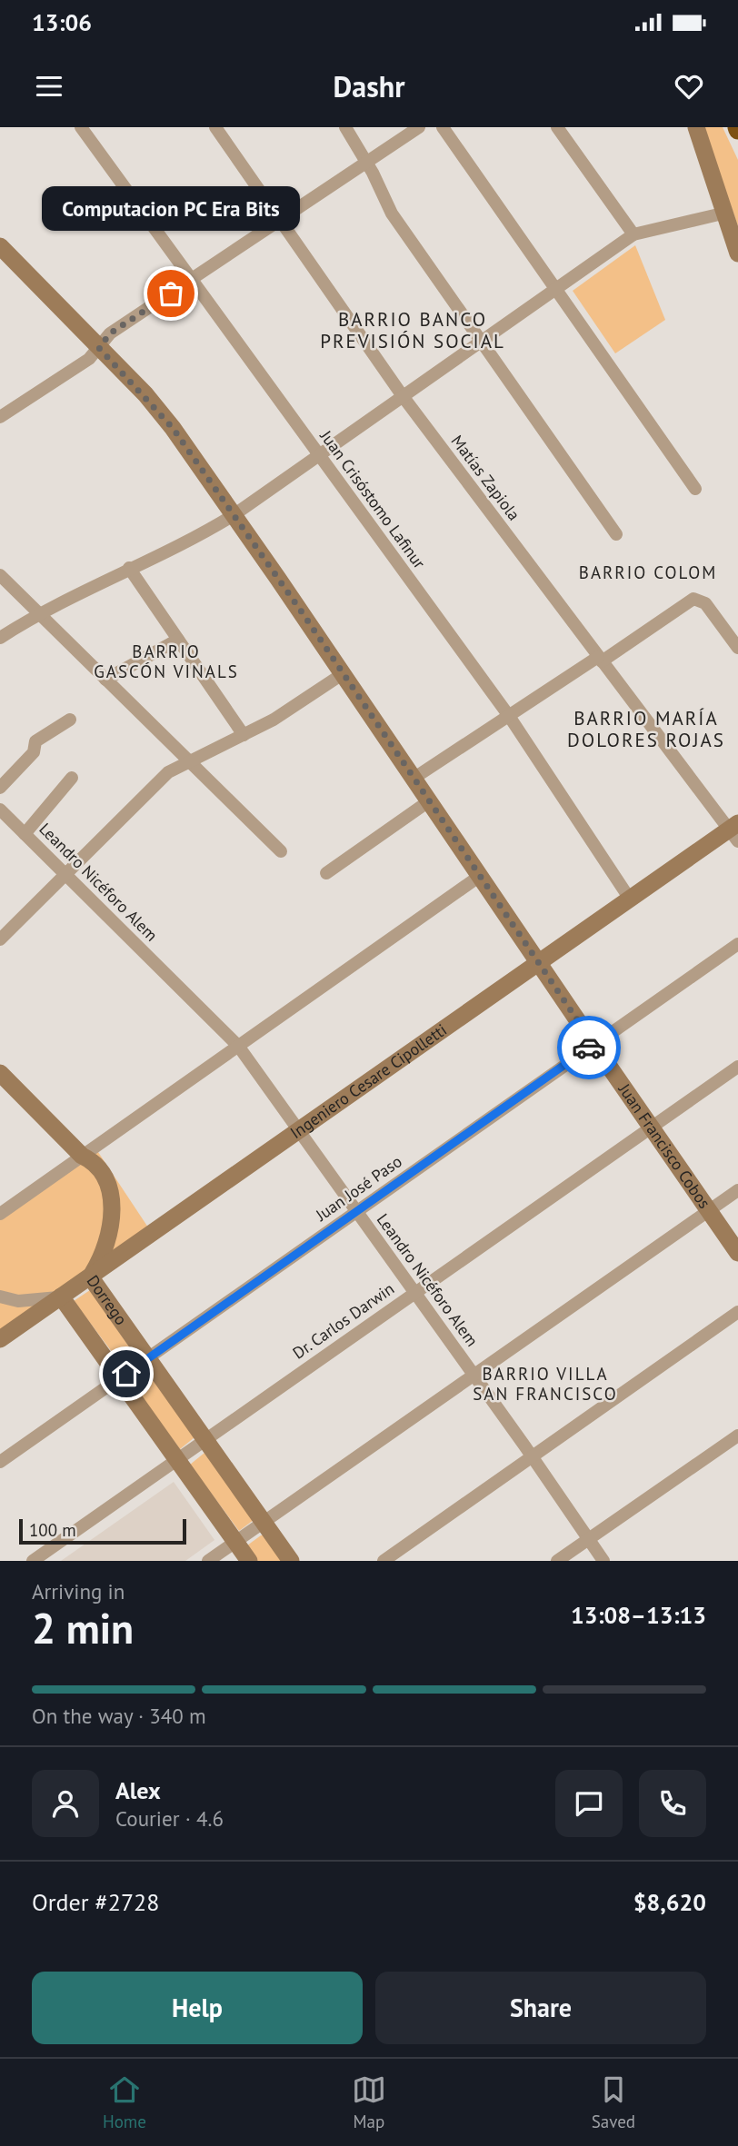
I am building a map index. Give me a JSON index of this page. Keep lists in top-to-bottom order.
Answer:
{
  "streets": {
    "street": [
      "Matías Zapiola",
      "Juan Crisóstomo Lafinur",
      "Leandro Nicéforo Alem",
      "Ingeniero Cesare Cipolletti",
      "Juan Francisco Cobos",
      "Juan José Paso",
      "Dorrego",
      "Dr. Carlos Darwin"
    ]
  },
  "crossings": [
    ["Matías Zapiola", "Ingeniero Cesare Cipolletti"],
    ["Juan Crisóstomo Lafinur", "Ingeniero Cesare Cipolletti"],
    ["Leandro Nicéforo Alem", "Ingeniero Cesare Cipolletti"],
    ["Leandro Nicéforo Alem", "Juan José Paso"],
    ["Leandro Nicéforo Alem", "Dr. Carlos Darwin"],
    ["Ingeniero Cesare Cipolletti", "Juan Francisco Cobos"],
    ["Ingeniero Cesare Cipolletti", "Dorrego"],
    ["Juan Francisco Cobos", "Juan José Paso"],
    ["Juan Francisco Cobos", "Dr. Carlos Darwin"],
    ["Juan José Paso", "Dorrego"],
    ["Dorrego", "Dr. Carlos Darwin"]
  ],
  "districts": [
    "BARRIO BANCO PREVISIÓN SOCIAL",
    "BARRIO COLOM",
    "BARRIO GASCÓN VINALS",
    "BARRIO MARÍA DOLORES ROJAS",
    "BARRIO VILLA SAN FRANCISCO"
  ],
  "places": ["Computacion PC Era Bits"],
  "scale_bar": "100 m",
  "page": {
    "status": "13:06",
    "header": "Dashr",
    "bubble": "Computacion PC Era Bits",
    "scale": "100 m",
    "heading": ["2 min", "Arriving in", "13:08–13:13"],
    "panel": [
      "Alex",
      "Courier · 4.6",
      "Order #2728",
      "$8,620"
    ],
    "bar": "On the way · 340 m",
    "buttons": ["Help", "Share"],
    "tabs": ["Home", "Map", "Saved"]
  }
}
